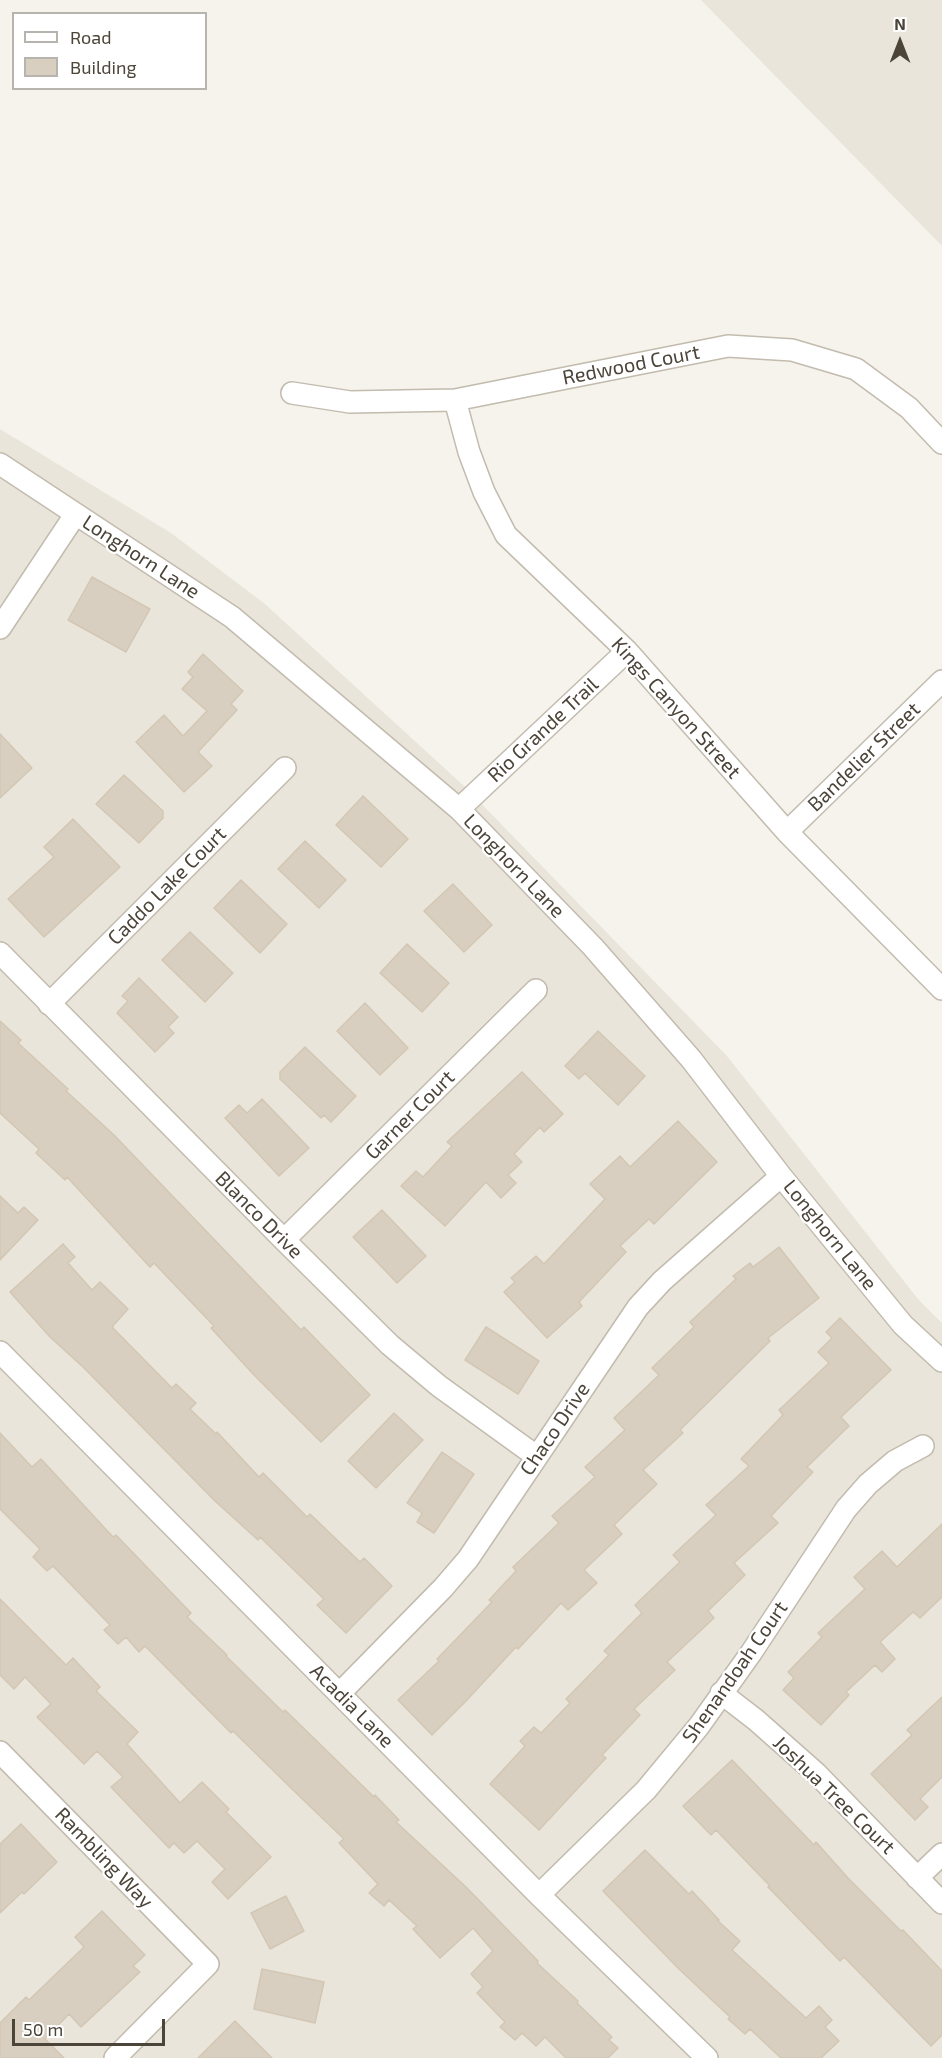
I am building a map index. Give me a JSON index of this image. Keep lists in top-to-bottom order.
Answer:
{
  "streets": {
    "street": [
      "Redwood Court",
      "Longhorn Lane",
      "Kings Canyon Street",
      "Rio Grande Trail",
      "Bandelier Street",
      "Caddo Lake Court",
      "Garner Court",
      "Blanco Drive",
      "Chaco Drive",
      "Shenandoah Court",
      "Acadia Lane",
      "Joshua Tree Court",
      "Rambling Way"
    ]
  },
  "crossings": [
    ["Redwood Court", "Kings Canyon Street"],
    ["Longhorn Lane", "Rio Grande Trail"],
    ["Longhorn Lane", "Chaco Drive"],
    ["Kings Canyon Street", "Rio Grande Trail"],
    ["Kings Canyon Street", "Bandelier Street"],
    ["Caddo Lake Court", "Blanco Drive"],
    ["Garner Court", "Blanco Drive"],
    ["Blanco Drive", "Chaco Drive"],
    ["Chaco Drive", "Acadia Lane"],
    ["Shenandoah Court", "Acadia Lane"],
    ["Shenandoah Court", "Joshua Tree Court"]
  ],
  "legend": ["Road", "Building"],
  "scale_bar": "50 m",
  "north": "top"
}
